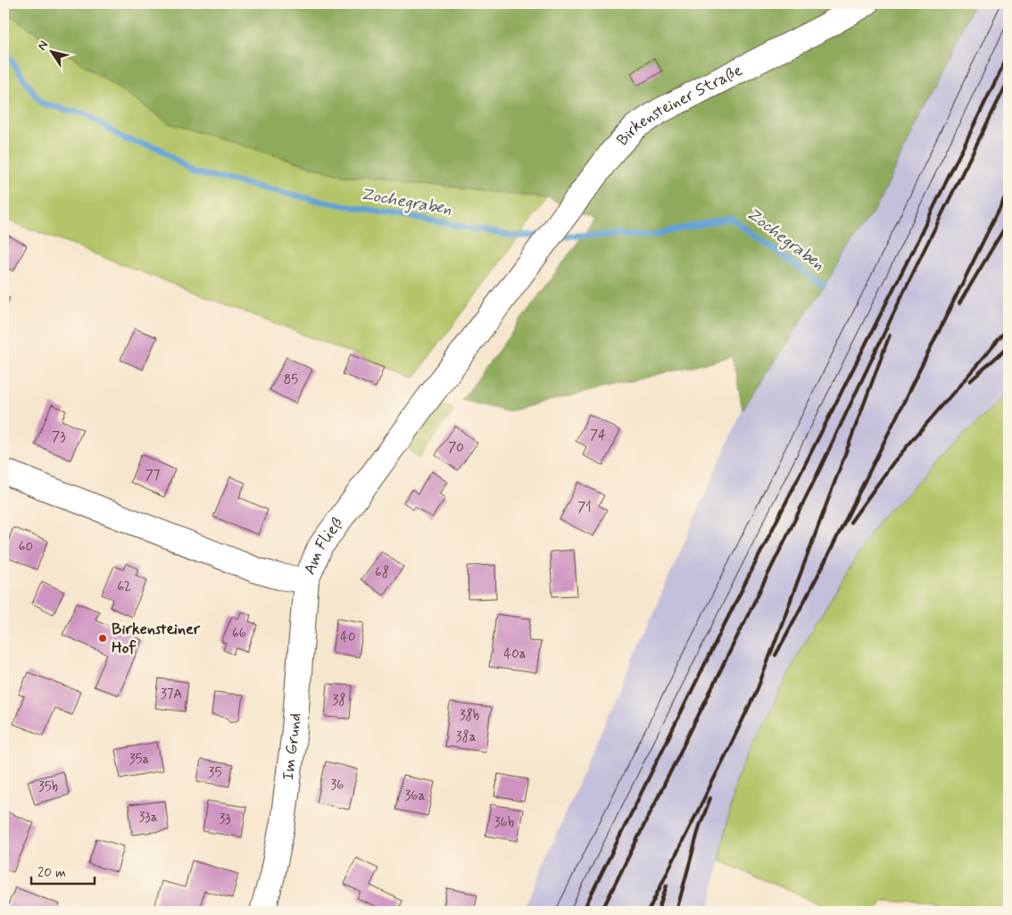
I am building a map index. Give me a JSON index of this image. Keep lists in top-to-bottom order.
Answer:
{
  "streets": {
    "street": ["Birkensteiner Straße", "Am Fließ", "Im Grund"]
  },
  "crossings": [
    ["Birkensteiner Straße", "Am Fließ"],
    ["Am Fließ", "Im Grund"]
  ],
  "water": ["Zochegraben"],
  "places": ["Birkensteiner Hof"],
  "house_numbers": [
    "85",
    "74",
    "73",
    "70",
    "77",
    "71",
    "60",
    "68",
    "62",
    "66",
    "40",
    "40a",
    "37A",
    "38",
    "38b",
    "38a",
    "35a",
    "35",
    "36",
    "35b",
    "36a",
    "33a",
    "33",
    "36b"
  ],
  "scale_bar": "20 m",
  "north": "top left"
}
